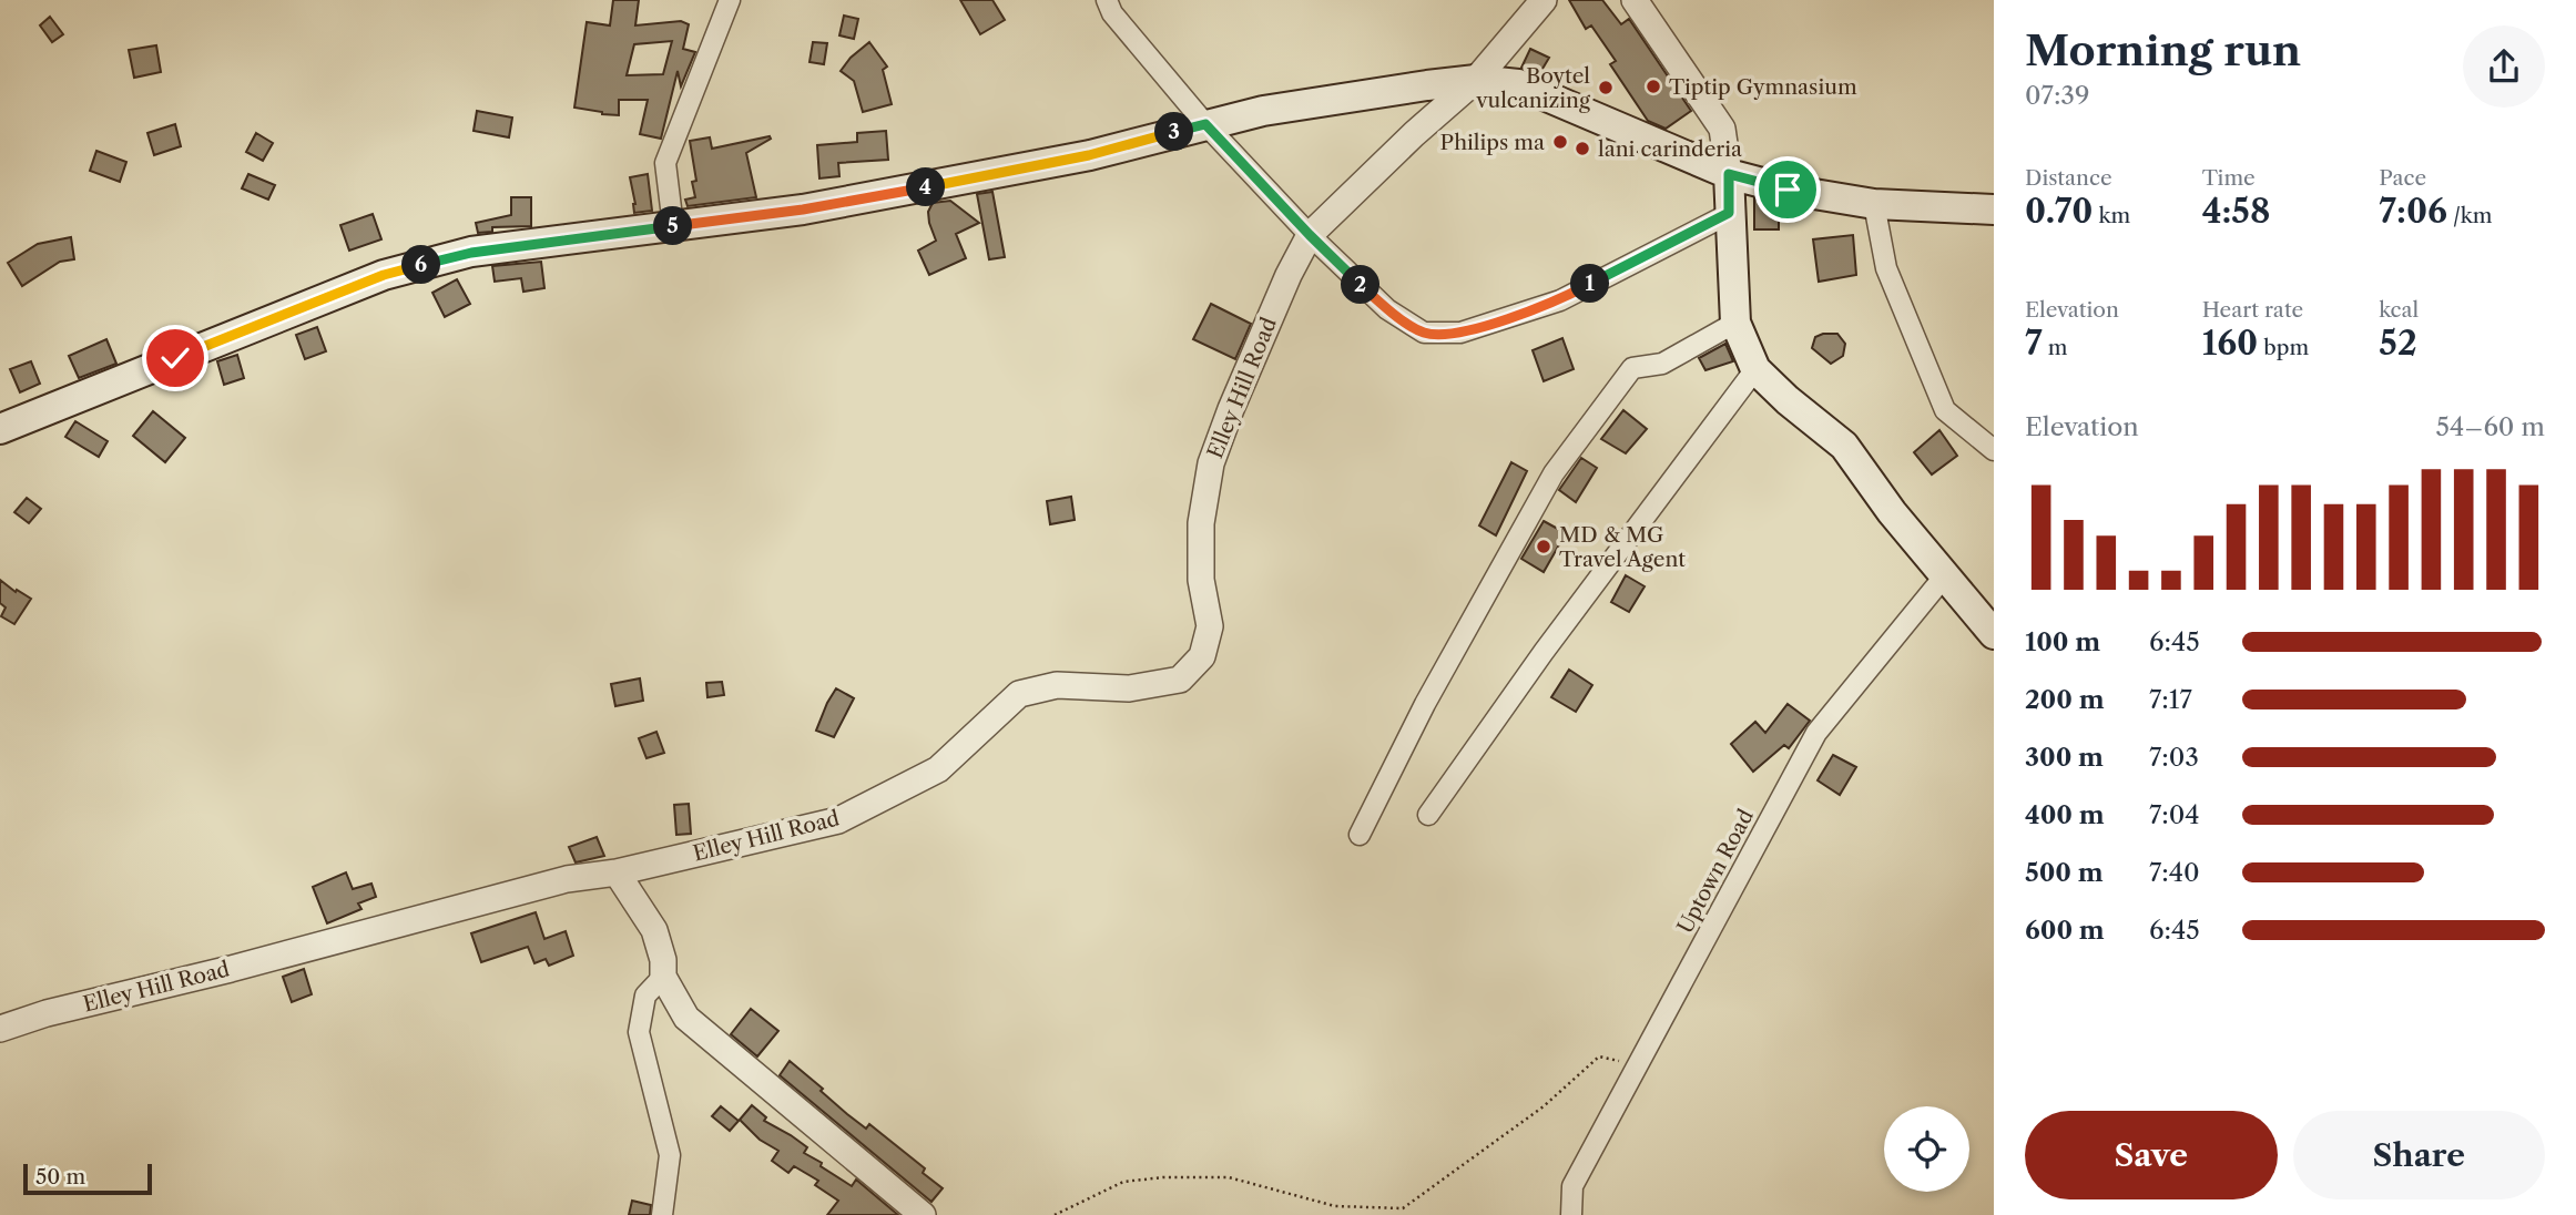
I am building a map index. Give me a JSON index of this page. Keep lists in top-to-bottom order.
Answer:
{
  "streets": {
    "street": ["Elley Hill Road", "Uptown Road"]
  },
  "places": [
    "Tiptip Gymnasium",
    "Boytel vulcanizing",
    "Philips ma",
    "lani carinderia",
    "MD & MG Travel Agent"
  ],
  "scale_bar": "50 m",
  "page": {
    "heading": ["Morning run", "07:39"],
    "pins": [
      "3",
      "4",
      "5",
      "6",
      "1",
      "2"
    ],
    "stats": [
      ["Distance", "0.70 km"],
      ["Time", "4:58"],
      ["Pace", "7:06 /km"],
      ["Elevation", "7 m"],
      ["Heart rate", "160 bpm"],
      ["kcal", "52"]
    ],
    "chart": ["Elevation", "54–60 m"],
    "list": [
      {
        "name": "100 m",
        "note": "6:45"
      },
      {
        "name": "200 m",
        "note": "7:17"
      },
      {
        "name": "300 m",
        "note": "7:03"
      },
      {
        "name": "400 m",
        "note": "7:04"
      },
      {
        "name": "500 m",
        "note": "7:40"
      },
      {
        "name": "600 m",
        "note": "6:45"
      }
    ],
    "buttons": ["Save", "Share"],
    "scale": "50 m"
  }
}
